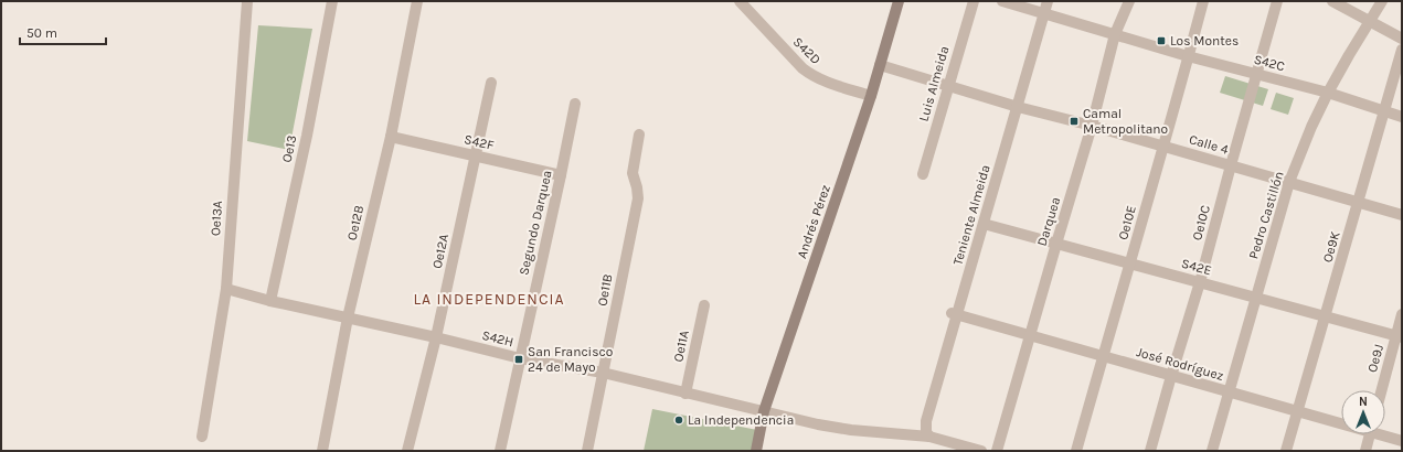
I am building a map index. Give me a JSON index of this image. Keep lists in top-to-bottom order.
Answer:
{
  "streets": {
    "street": [
      "S42D",
      "S42C",
      "Luis Almeida",
      "S42F",
      "Calle 4",
      "Oe13",
      "Teniente Almeida",
      "Pedro Castillón",
      "Oe13A",
      "Andrés Pérez",
      "Darquea",
      "Oe12B",
      "Segundo Darquea",
      "Oe10E",
      "Oe10C",
      "Oe9K",
      "Oe12A",
      "S42E",
      "Oe11B",
      "S42H",
      "Oe11A",
      "Oe9J",
      "José Rodríguez"
    ]
  },
  "crossings": [
    ["S42D", "Andrés Pérez"],
    ["S42C", "Teniente Almeida"],
    ["S42C", "Pedro Castillón"],
    ["S42C", "Darquea"],
    ["S42C", "Oe10E"],
    ["S42C", "Oe10C"],
    ["S42C", "Oe9K"],
    ["Luis Almeida", "Calle 4"],
    ["S42F", "Oe12B"],
    ["S42F", "Segundo Darquea"],
    ["S42F", "Oe12A"],
    ["Calle 4", "Teniente Almeida"],
    ["Calle 4", "Pedro Castillón"],
    ["Calle 4", "Andrés Pérez"],
    ["Calle 4", "Darquea"],
    ["Calle 4", "Oe10E"],
    ["Calle 4", "Oe10C"],
    ["Calle 4", "Oe9K"],
    ["Oe13", "S42H"],
    ["Teniente Almeida", "S42E"],
    ["Teniente Almeida", "S42H"],
    ["Teniente Almeida", "José Rodríguez"],
    ["Pedro Castillón", "S42E"],
    ["Pedro Castillón", "José Rodríguez"],
    ["Oe13A", "S42H"],
    ["Andrés Pérez", "S42H"],
    ["Darquea", "S42E"],
    ["Darquea", "José Rodríguez"],
    ["Oe12B", "S42H"],
    ["Segundo Darquea", "S42H"],
    ["Oe10E", "S42E"],
    ["Oe10E", "José Rodríguez"],
    ["Oe10C", "S42E"],
    ["Oe10C", "José Rodríguez"],
    ["Oe9K", "S42E"],
    ["Oe9K", "José Rodríguez"],
    ["Oe12A", "S42H"],
    ["S42E", "Oe9J"],
    ["Oe11B", "S42H"],
    ["S42H", "Oe11A"]
  ],
  "districts": ["LA INDEPENDENCIA"],
  "places": {
    "transit": ["Los Montes", "Camal Metropolitano", "San Francisco 24 de Mayo"],
    "other": ["La Independencia"]
  },
  "scale_bar": "50 m",
  "north": "top"
}
